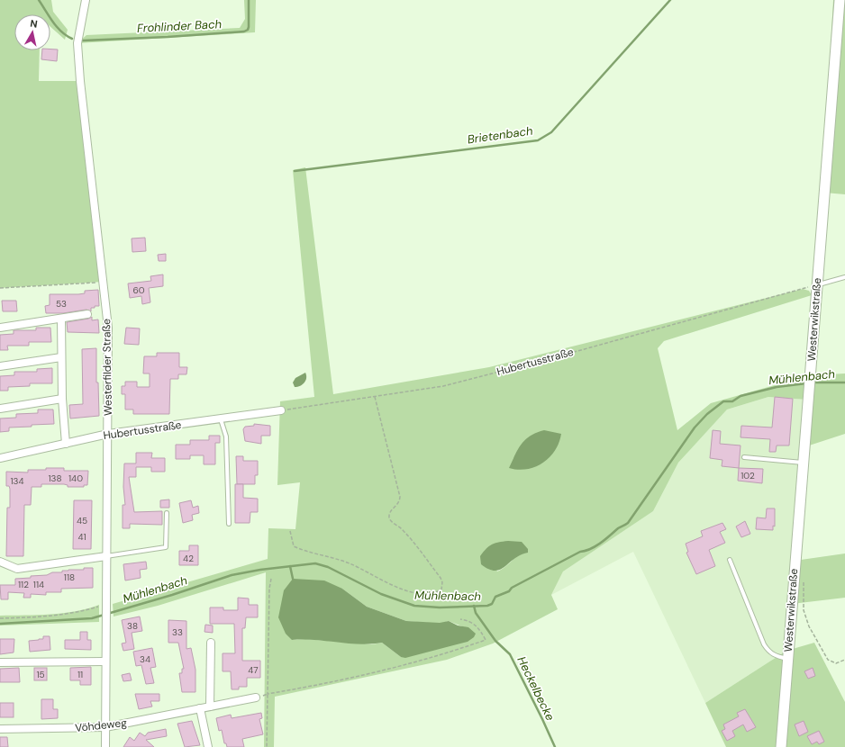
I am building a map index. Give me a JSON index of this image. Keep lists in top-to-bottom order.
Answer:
{
  "streets": {
    "street": [
      "Westerwikstraße",
      "Hubertusstraße",
      "Westerfilder Straße",
      "Vöhdeweg"
    ]
  },
  "crossings": [
    ["Westerwikstraße", "Hubertusstraße"],
    ["Hubertusstraße", "Westerfilder Straße"],
    ["Westerfilder Straße", "Vöhdeweg"]
  ],
  "water": [
    "Frohlinder Bach",
    "Brietenbach",
    "Mühlenbach",
    "Heckelbecke"
  ],
  "house_numbers": [
    "60",
    "53",
    "102",
    "138",
    "140",
    "134",
    "45",
    "41",
    "42",
    "118",
    "112",
    "114",
    "38",
    "33",
    "34",
    "47",
    "15",
    "11"
  ],
  "north": "top"
}
